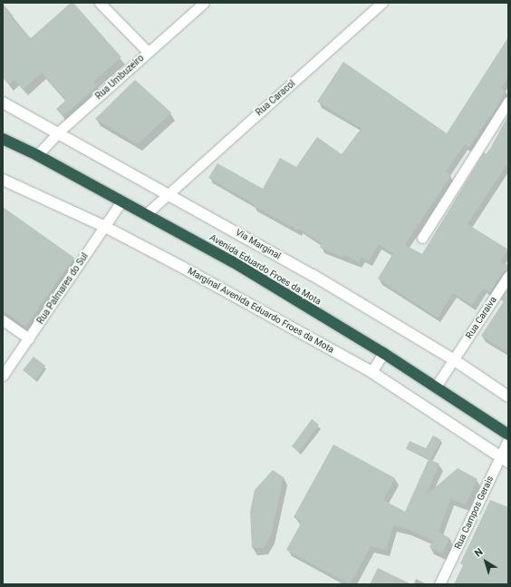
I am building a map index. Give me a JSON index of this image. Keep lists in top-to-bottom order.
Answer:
{
  "streets": {
    "highway": ["Avenida Eduardo Froes da Mota"],
    "street": [
      "Rua Umbuzeiro",
      "Rua Caracol",
      "Via Marginal",
      "Rua Palmares do Sul",
      "Marginal Avenida Eduardo Froes da Mota",
      "Rua Caraiva",
      "Rua Campos Gerais"
    ]
  },
  "crossings": [
    ["Rua Umbuzeiro", "Via Marginal"],
    ["Rua Umbuzeiro", "Avenida Eduardo Froes da Mota"],
    ["Rua Caracol", "Via Marginal"],
    ["Rua Caracol", "Avenida Eduardo Froes da Mota"],
    ["Via Marginal", "Rua Caraiva"],
    ["Avenida Eduardo Froes da Mota", "Rua Palmares do Sul"],
    ["Avenida Eduardo Froes da Mota", "Rua Caraiva"],
    ["Rua Palmares do Sul", "Marginal Avenida Eduardo Froes da Mota"],
    ["Marginal Avenida Eduardo Froes da Mota", "Rua Campos Gerais"]
  ],
  "north": "top left"
}
